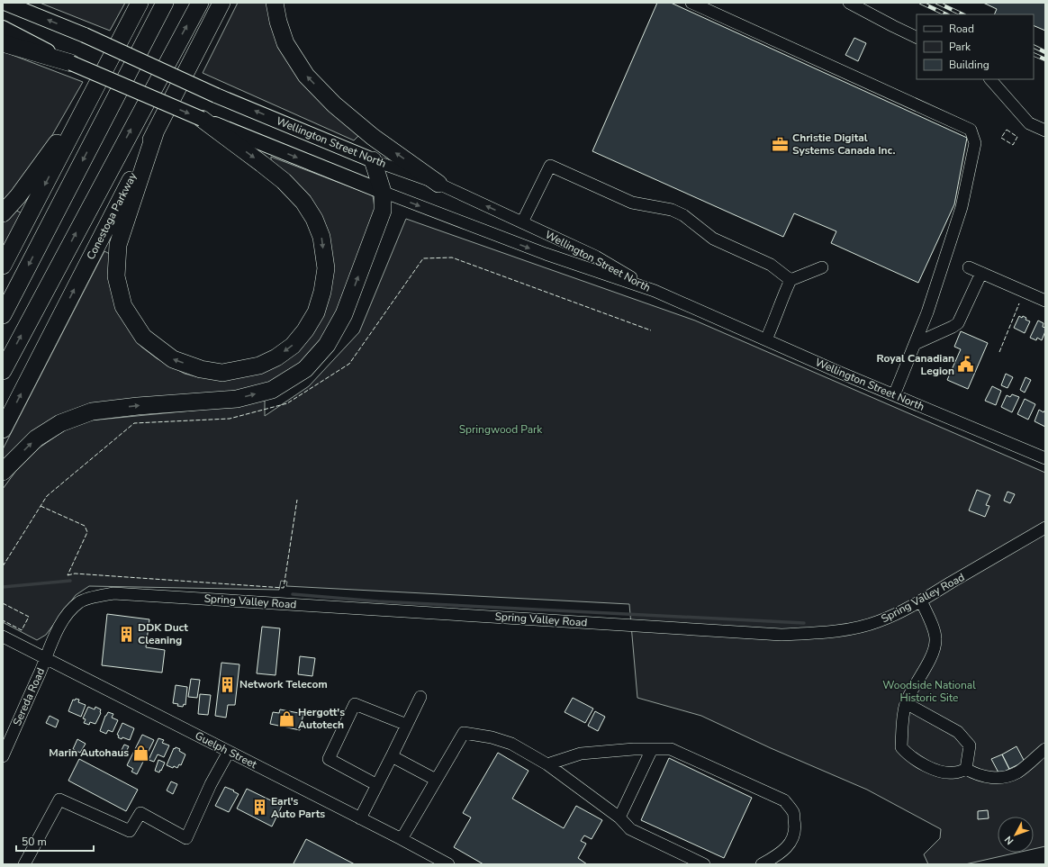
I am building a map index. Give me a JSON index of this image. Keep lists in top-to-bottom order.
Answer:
{
  "streets": {
    "highway": ["Conestoga Parkway"],
    "main road": ["Wellington Street North"],
    "street": ["Spring Valley Road", "Sereda Road", "Guelph Street"]
  },
  "crossings": [
    ["Spring Valley Road", "Sereda Road"],
    ["Spring Valley Road", "Guelph Street"],
    ["Sereda Road", "Guelph Street"]
  ],
  "parks": ["Springwood Park", "Woodside National Historic Site"],
  "places": {
    "office": ["Christie Digital Systems Canada Inc."],
    "public building": ["Royal Canadian Legion"],
    "building": ["DDK Duct Cleaning", "Network Telecom", "Earl's Auto Parts"],
    "shop": ["Hergott's Autotech", "Marin Autohaus"]
  },
  "legend": ["Road", "Park", "Building"],
  "scale_bar": "50 m",
  "north": "bottom left"
}
